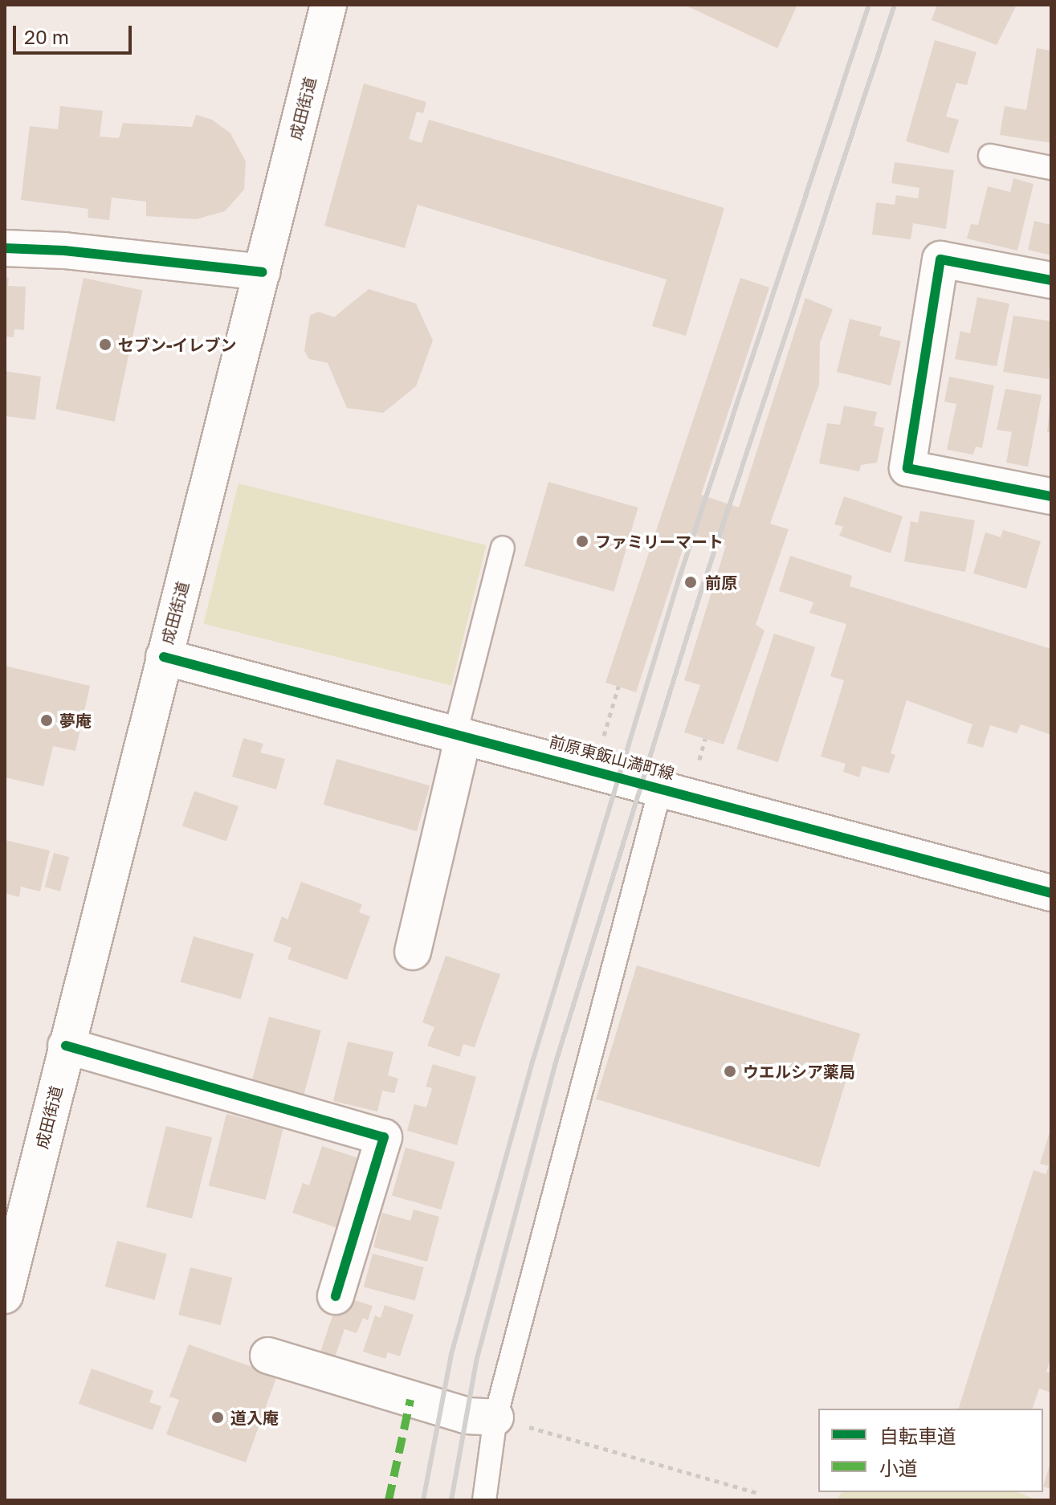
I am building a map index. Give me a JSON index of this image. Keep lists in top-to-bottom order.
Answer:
{
  "streets": {
    "main road": ["成田街道", "前原東飯山満町線"]
  },
  "crossings": [
    ["成田街道", "前原東飯山満町線"]
  ],
  "places": [
    "セブン-イレブン",
    "ファミリーマート",
    "前原",
    "夢庵",
    "ウエルシア薬局",
    "道入庵"
  ],
  "legend": ["自転車道", "小道"],
  "scale_bar": "20 m"
}
